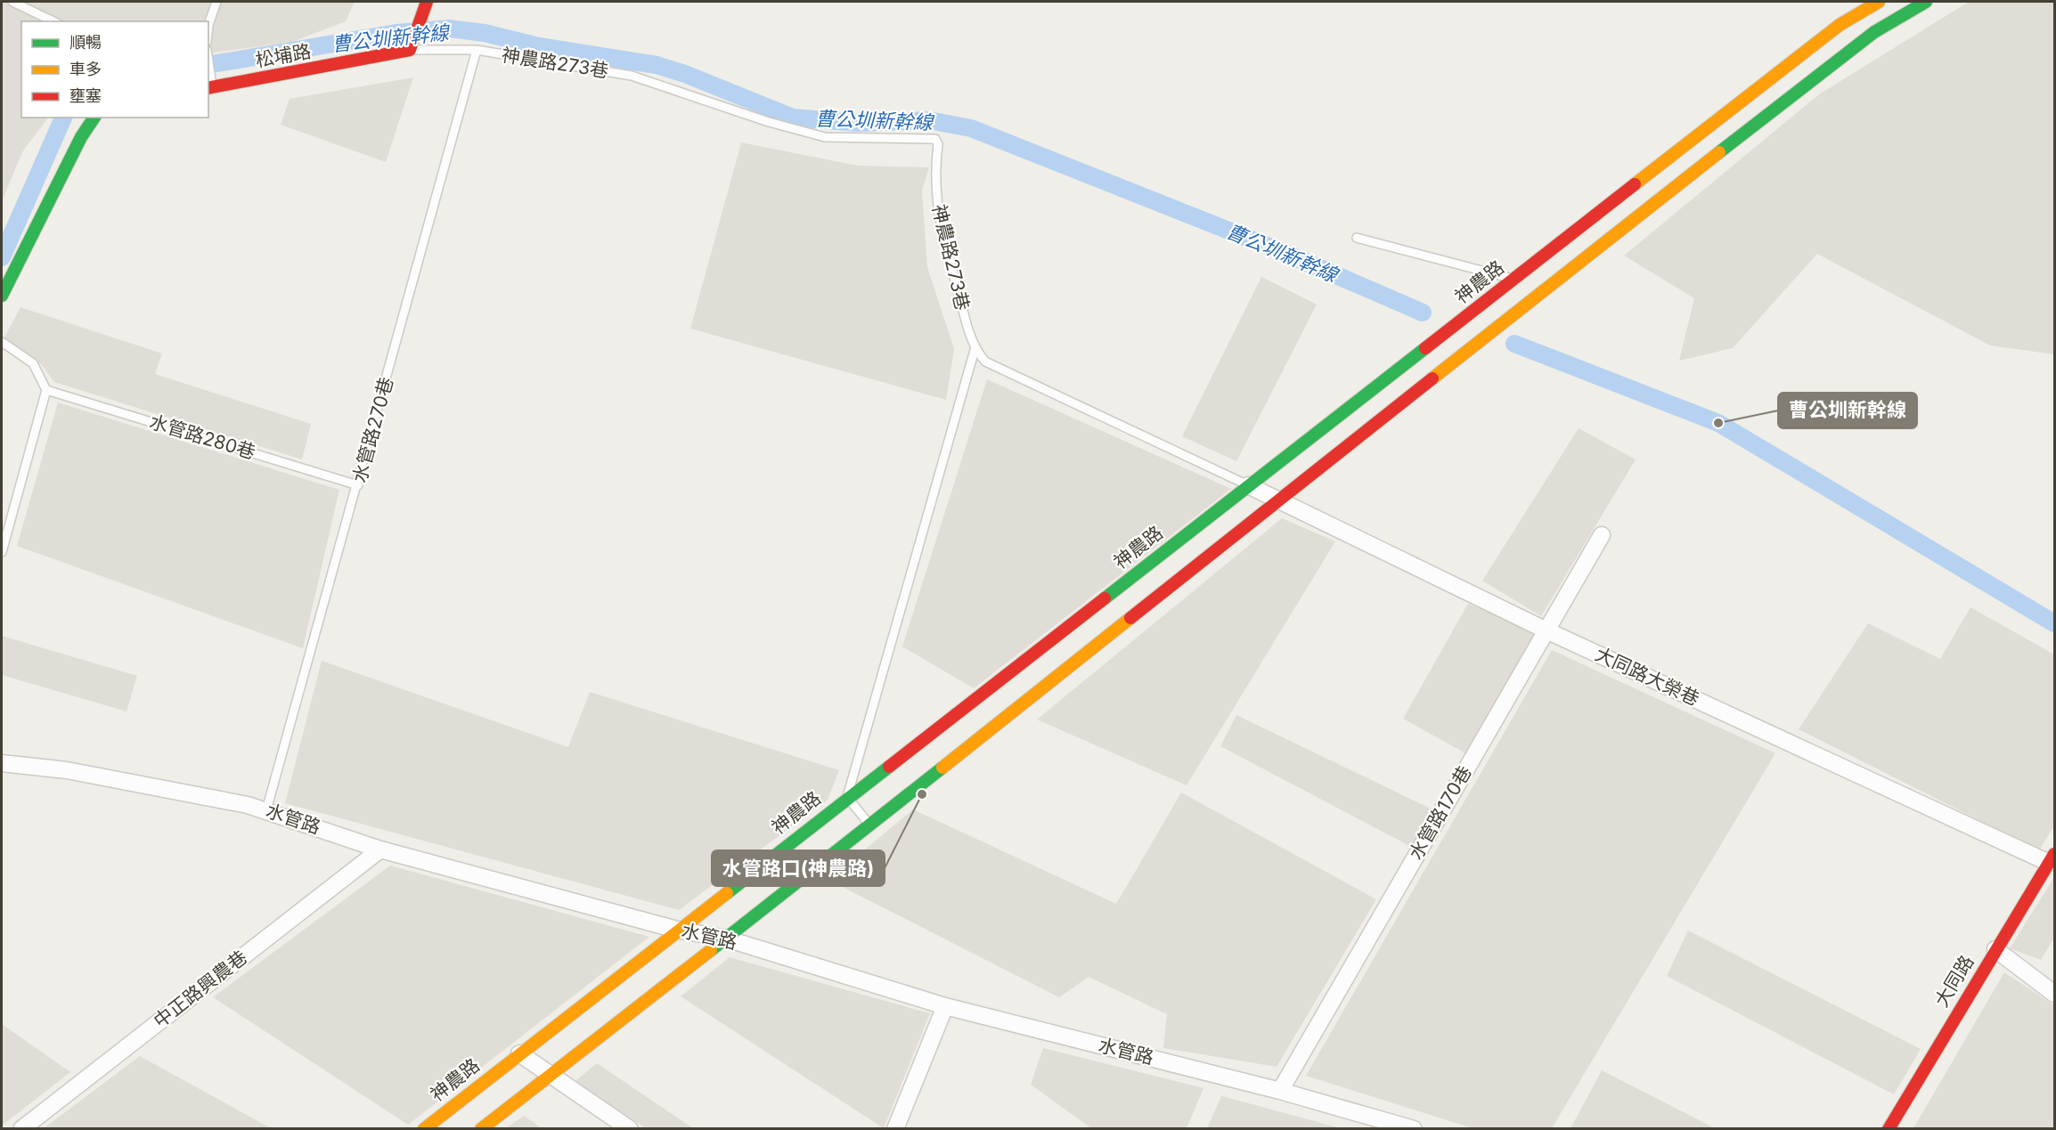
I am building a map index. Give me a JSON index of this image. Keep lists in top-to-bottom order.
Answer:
{
  "streets": {
    "street": [
      "松埔路",
      "神農路",
      "大同路大榮巷",
      "水管路170巷",
      "水管路",
      "大同路",
      "中正路興農巷"
    ],
    "lane": ["神農路273巷", "水管路270巷", "水管路280巷"]
  },
  "crossings": [
    ["松埔路", "神農路273巷"],
    ["神農路273巷", "水管路270巷"],
    ["神農路", "大同路大榮巷"],
    ["神農路", "水管路"],
    ["水管路270巷", "水管路280巷"],
    ["水管路270巷", "水管路"],
    ["大同路大榮巷", "水管路170巷"],
    ["大同路大榮巷", "大同路"],
    ["水管路170巷", "水管路"],
    ["水管路", "中正路興農巷"]
  ],
  "water": ["曹公圳新幹線"],
  "places": ["曹公圳新幹線", "水管路口(神農路)"],
  "legend": ["順暢", "車多", "壅塞"]
}
